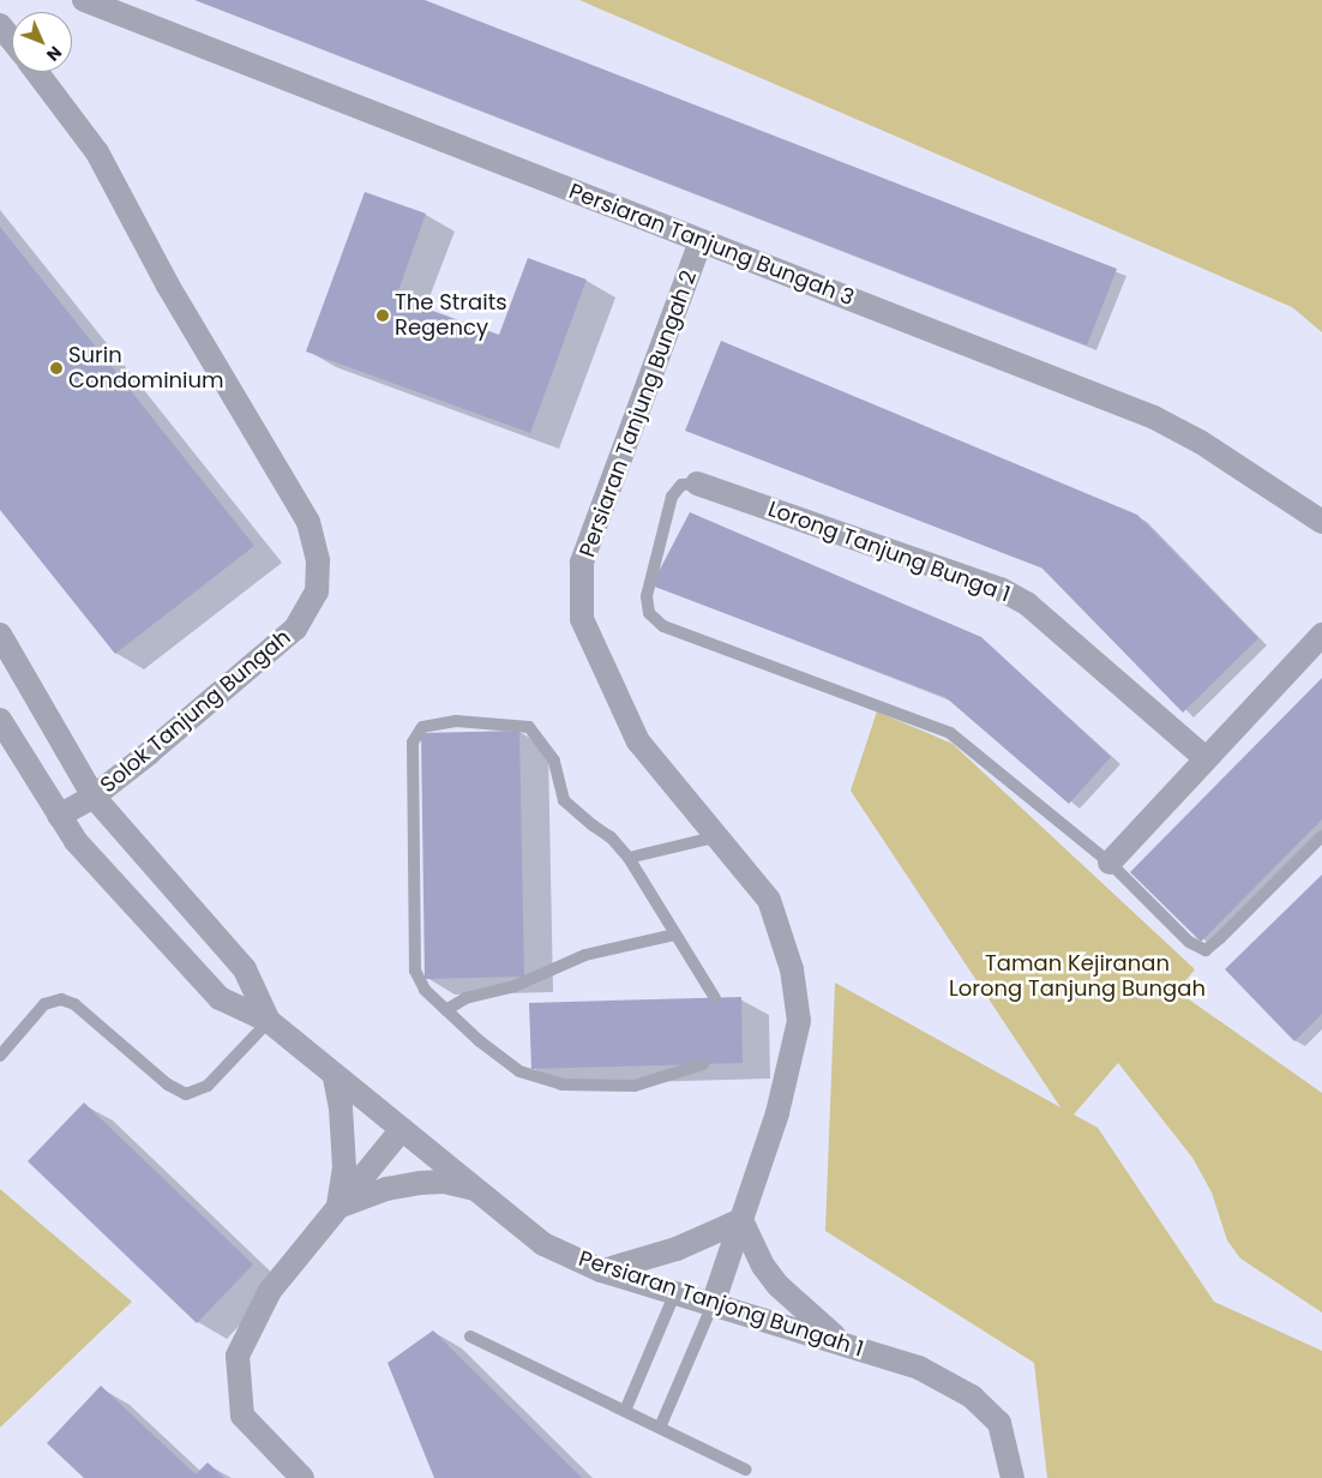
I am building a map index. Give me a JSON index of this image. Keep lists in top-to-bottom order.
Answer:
{
  "streets": {
    "street": [
      "Persiaran Tanjung Bungah 3",
      "Persiaran Tanjung Bungah 2",
      "Lorong Tanjung Bunga 1",
      "Solok Tanjung Bungah",
      "Persiaran Tanjong Bungah 1"
    ]
  },
  "crossings": [
    ["Persiaran Tanjung Bungah 3", "Persiaran Tanjung Bungah 2"],
    ["Persiaran Tanjung Bungah 2", "Persiaran Tanjong Bungah 1"],
    ["Solok Tanjung Bungah", "Persiaran Tanjong Bungah 1"]
  ],
  "parks": ["Taman Kejiranan Lorong Tanjung Bungah"],
  "places": ["The Straits Regency", "Surin Condominium"],
  "north": "bottom right"
}
